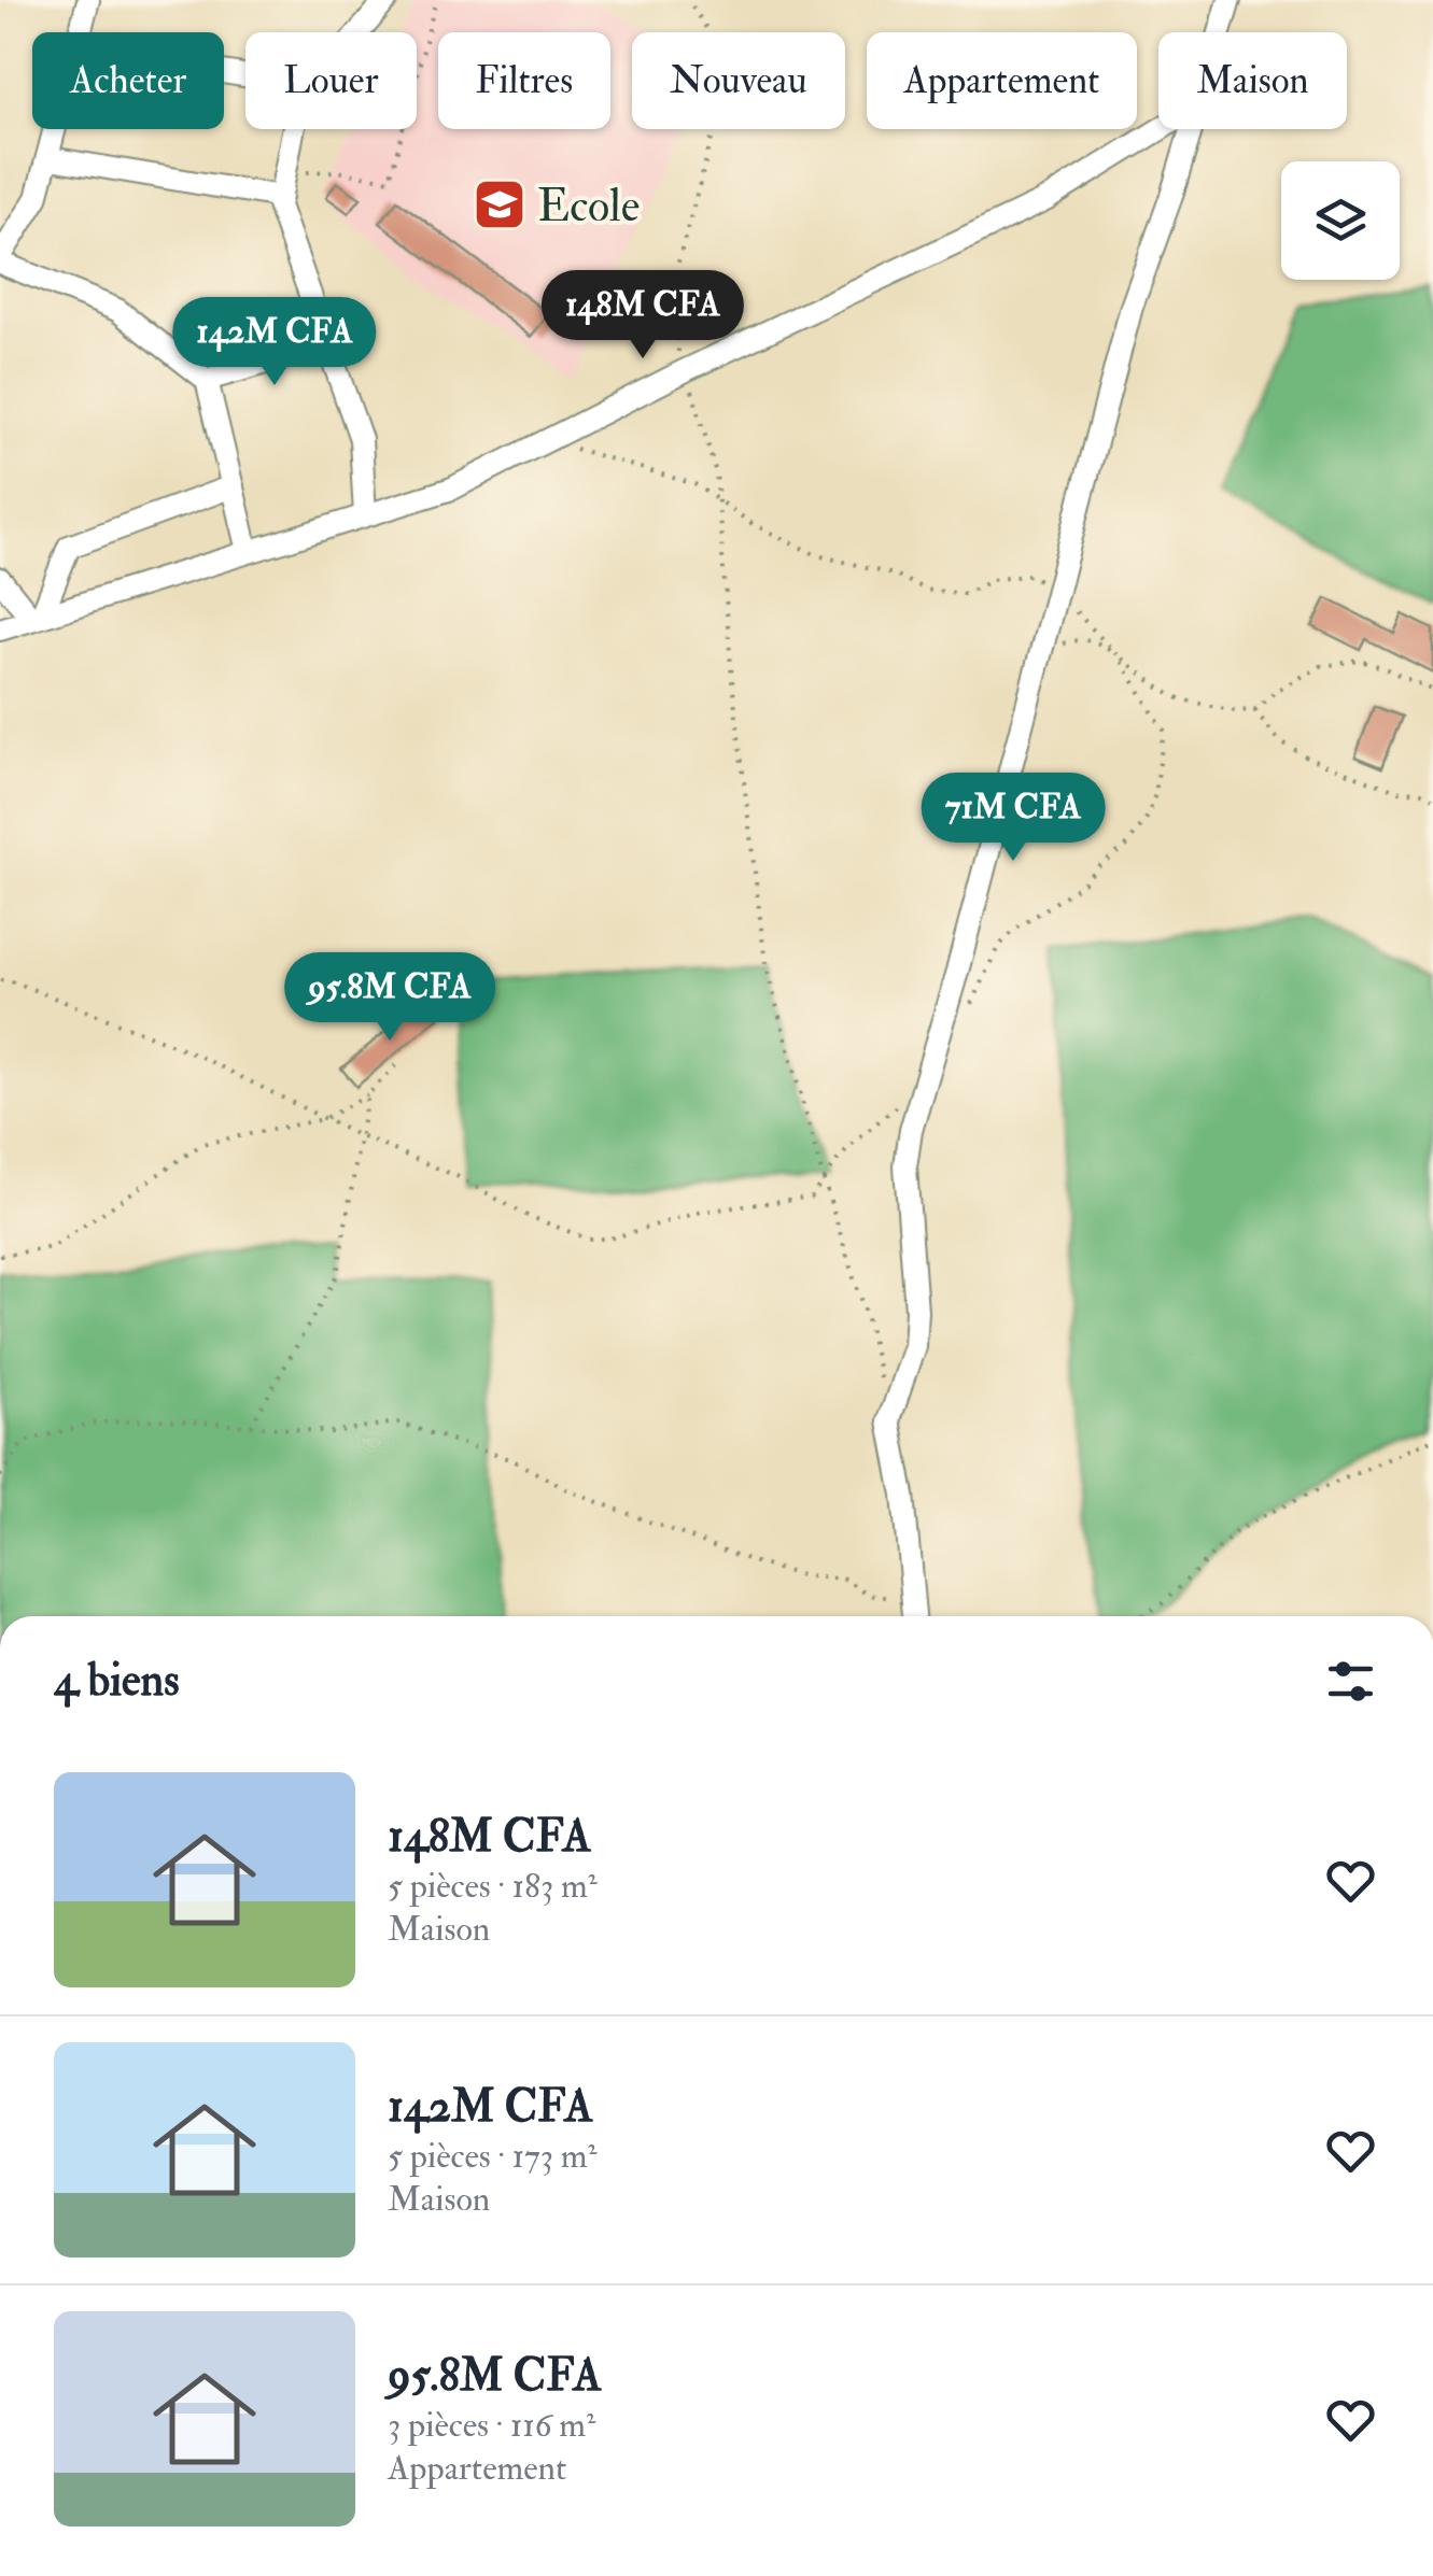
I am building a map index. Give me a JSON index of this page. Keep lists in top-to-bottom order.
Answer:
{
  "places": {
    "school or university": ["Ecole"]
  },
  "page": {
    "chip": [
      "Acheter",
      "Louer",
      "Filtres",
      "Nouveau",
      "Appartement",
      "Maison"
    ],
    "price": [
      "148M CFA",
      "142M CFA",
      "71M CFA",
      "95.8M CFA"
    ],
    "heading": "4 biens",
    "list": [
      {
        "name": "148M CFA",
        "note": "5 pièces · 183 m² · Maison"
      },
      {
        "name": "142M CFA",
        "note": "5 pièces · 173 m² · Maison"
      },
      {
        "name": "95.8M CFA",
        "note": "3 pièces · 116 m² · Appartement"
      }
    ]
  }
}
